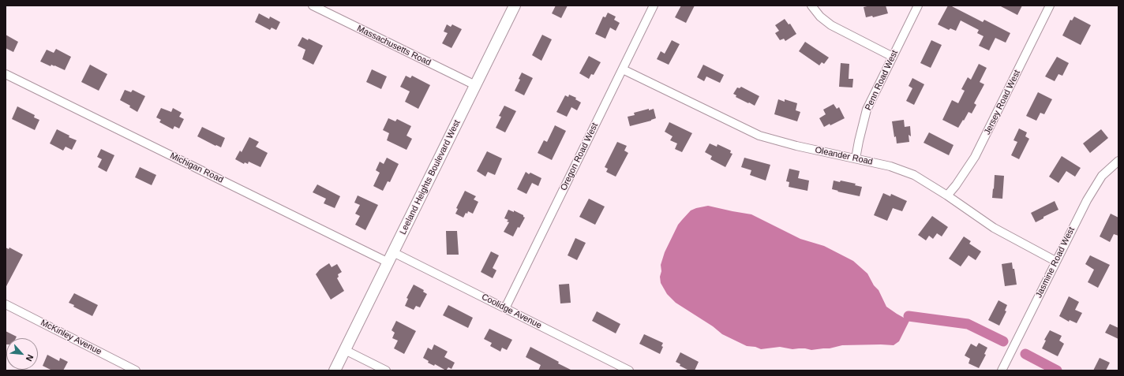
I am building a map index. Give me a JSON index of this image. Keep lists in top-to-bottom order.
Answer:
{
  "streets": {
    "main road": ["Leeland Heights Boulevard West"],
    "street": [
      "Massachusetts Road",
      "Penn Road West",
      "Jersey Road West",
      "Oleander Road",
      "Oregon Road West",
      "Michigan Road",
      "Jasmine Road West",
      "Coolidge Avenue",
      "McKinley Avenue"
    ]
  },
  "crossings": [
    ["Massachusetts Road", "Leeland Heights Boulevard West"],
    ["Penn Road West", "Oleander Road"],
    ["Jersey Road West", "Oleander Road"],
    ["Oleander Road", "Oregon Road West"],
    ["Oleander Road", "Jasmine Road West"],
    ["Oregon Road West", "Coolidge Avenue"],
    ["Michigan Road", "Leeland Heights Boulevard West"],
    ["Leeland Heights Boulevard West", "Coolidge Avenue"]
  ],
  "north": "bottom right"
}
